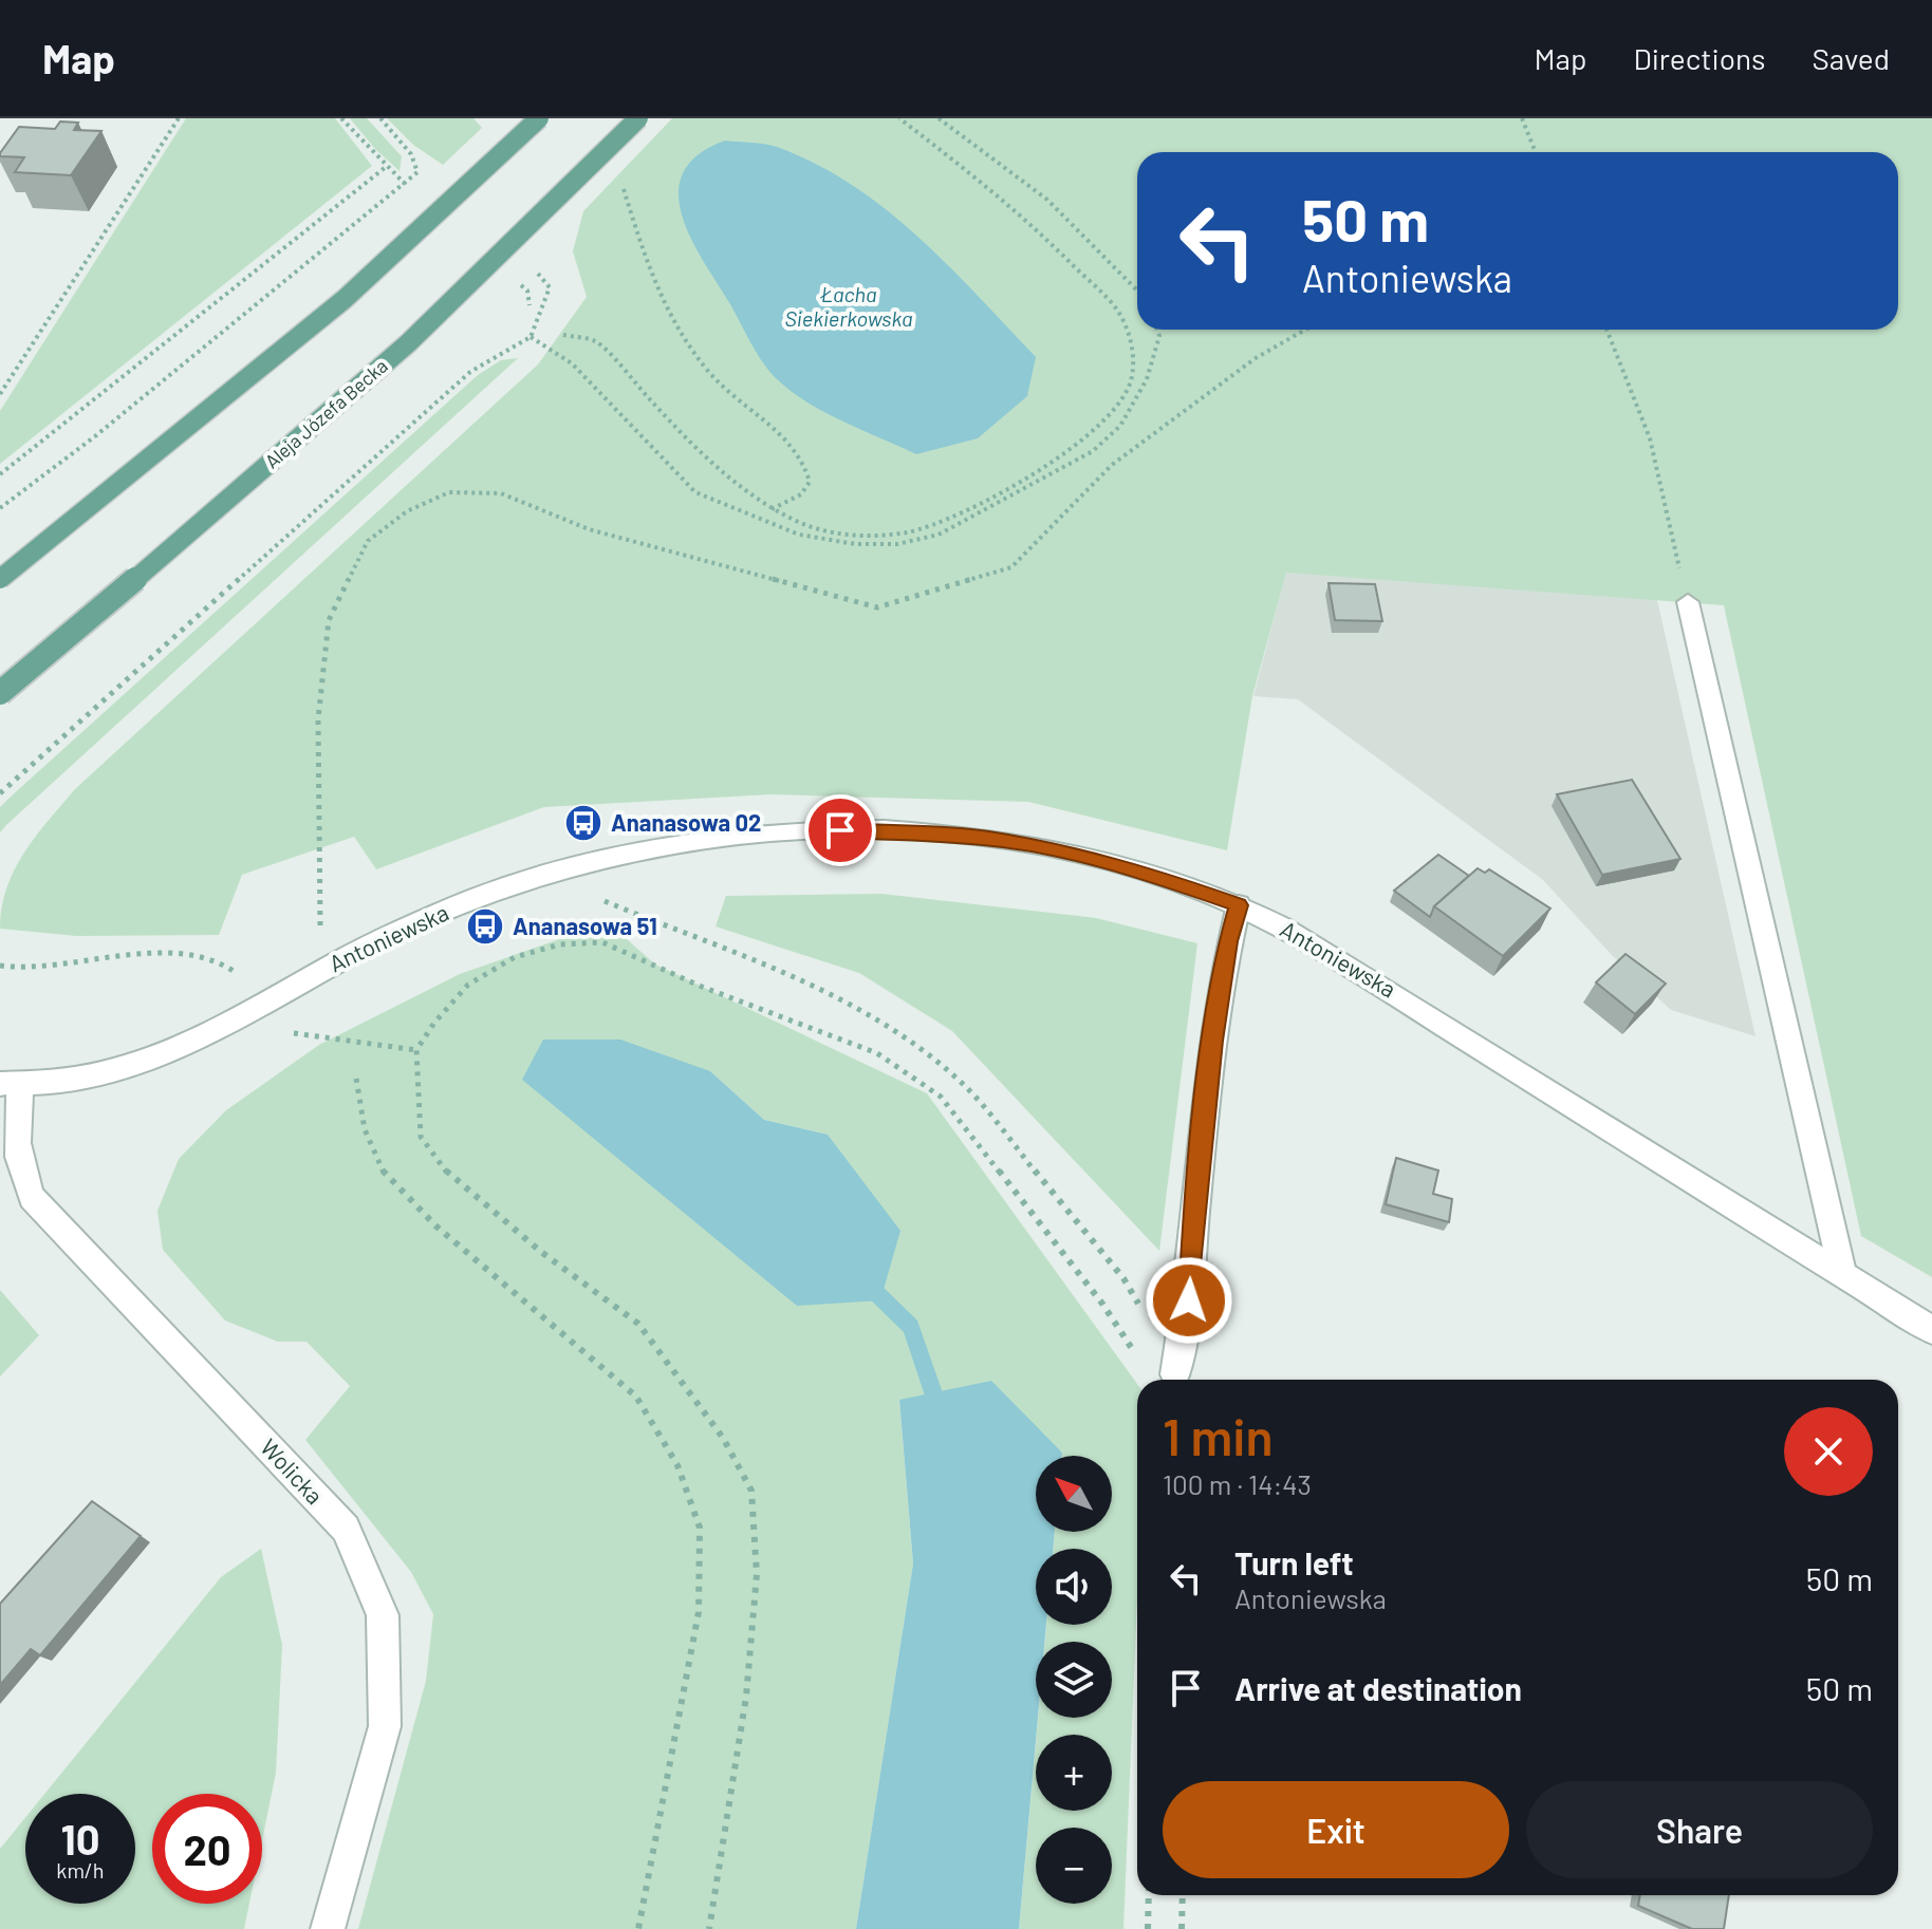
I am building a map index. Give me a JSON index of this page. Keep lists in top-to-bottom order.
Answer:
{
  "streets": {
    "main road": ["Aleja Józefa Becka"],
    "street": ["Antoniewska", "Wolicka"]
  },
  "crossings": [
    ["Antoniewska", "Wolicka"]
  ],
  "water": ["Łacha Siekierkowska"],
  "places": {
    "bus stop": ["Ananasowa 02", "Ananasowa 51"]
  },
  "north": "top left",
  "page": {
    "header": "Map",
    "nav": ["Map", "Directions", "Saved"],
    "turn": ["50 m", "Antoniewska"],
    "heading": ["1 min", "100 m · 14:43"],
    "map_buttons": ["+", "−"],
    "list": [
      {
        "name": "Turn left",
        "note": "Antoniewska",
        "value": "50 m"
      },
      {
        "name": "Arrive at destination",
        "value": "50 m"
      }
    ],
    "buttons": ["Exit", "Share"],
    "speed": "10 km/h",
    "limit": "20"
  }
}
